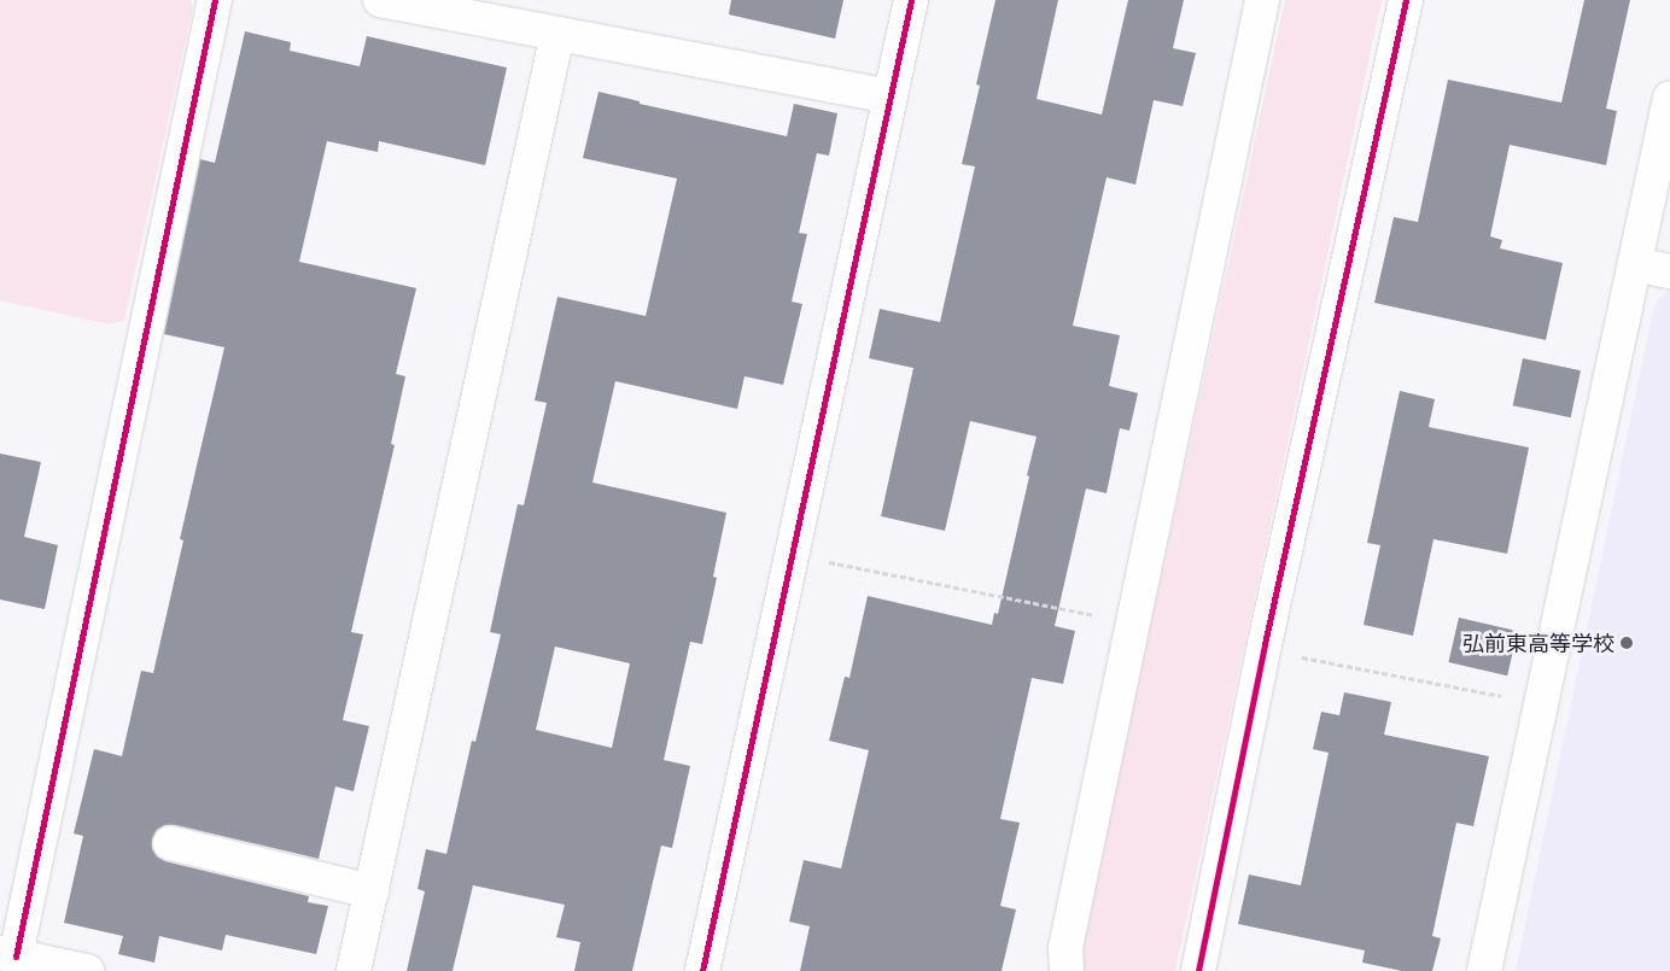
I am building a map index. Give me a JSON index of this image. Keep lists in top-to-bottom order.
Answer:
{
  "places": ["弘前東高等学校"]
}
